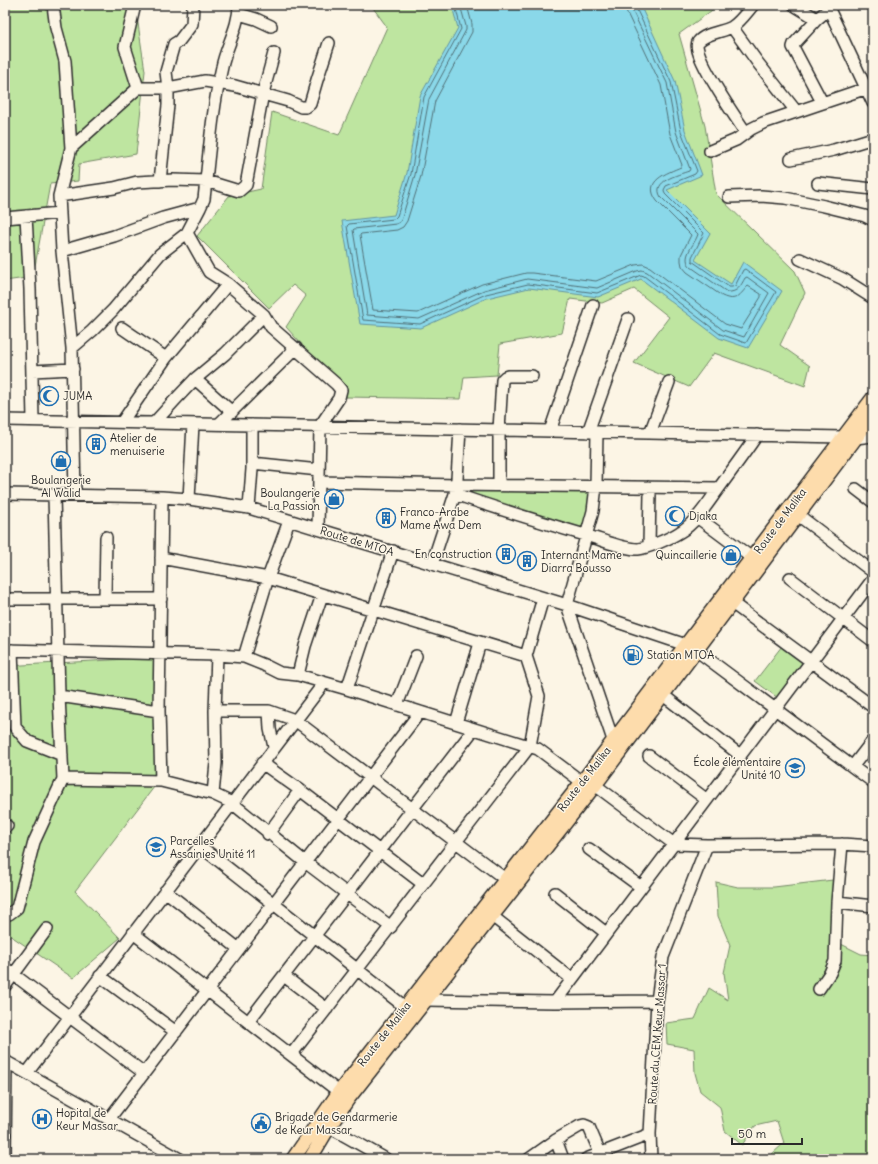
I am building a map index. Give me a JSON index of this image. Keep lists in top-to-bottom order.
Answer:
{
  "streets": {
    "main road": ["Route de Malika"],
    "street": ["Route de MTOA", "Route du CEM Keur Massar 1"]
  },
  "crossings": [
    ["Route de Malika", "Route de MTOA"]
  ],
  "places": {
    "mosque": ["JUMA", "Djaka"],
    "building": [
      "Atelier de menuiserie",
      "Franco-Arabe Mame Awa Dem",
      "En construction",
      "Internant Mame Diarra Bousso"
    ],
    "shop": ["Boulangerie Al Walid", "Boulangerie La Passion", "Quincaillerie"],
    "fuel station": ["Station MTOA"],
    "school or university": ["École élémentaire Unité 10", "Parcelles Assainies Unité 11"],
    "hospital": ["Hopital de Keur Massar"],
    "public building": ["Brigade de Gendarmerie de Keur Massar"]
  },
  "scale_bar": "50 m"
}
